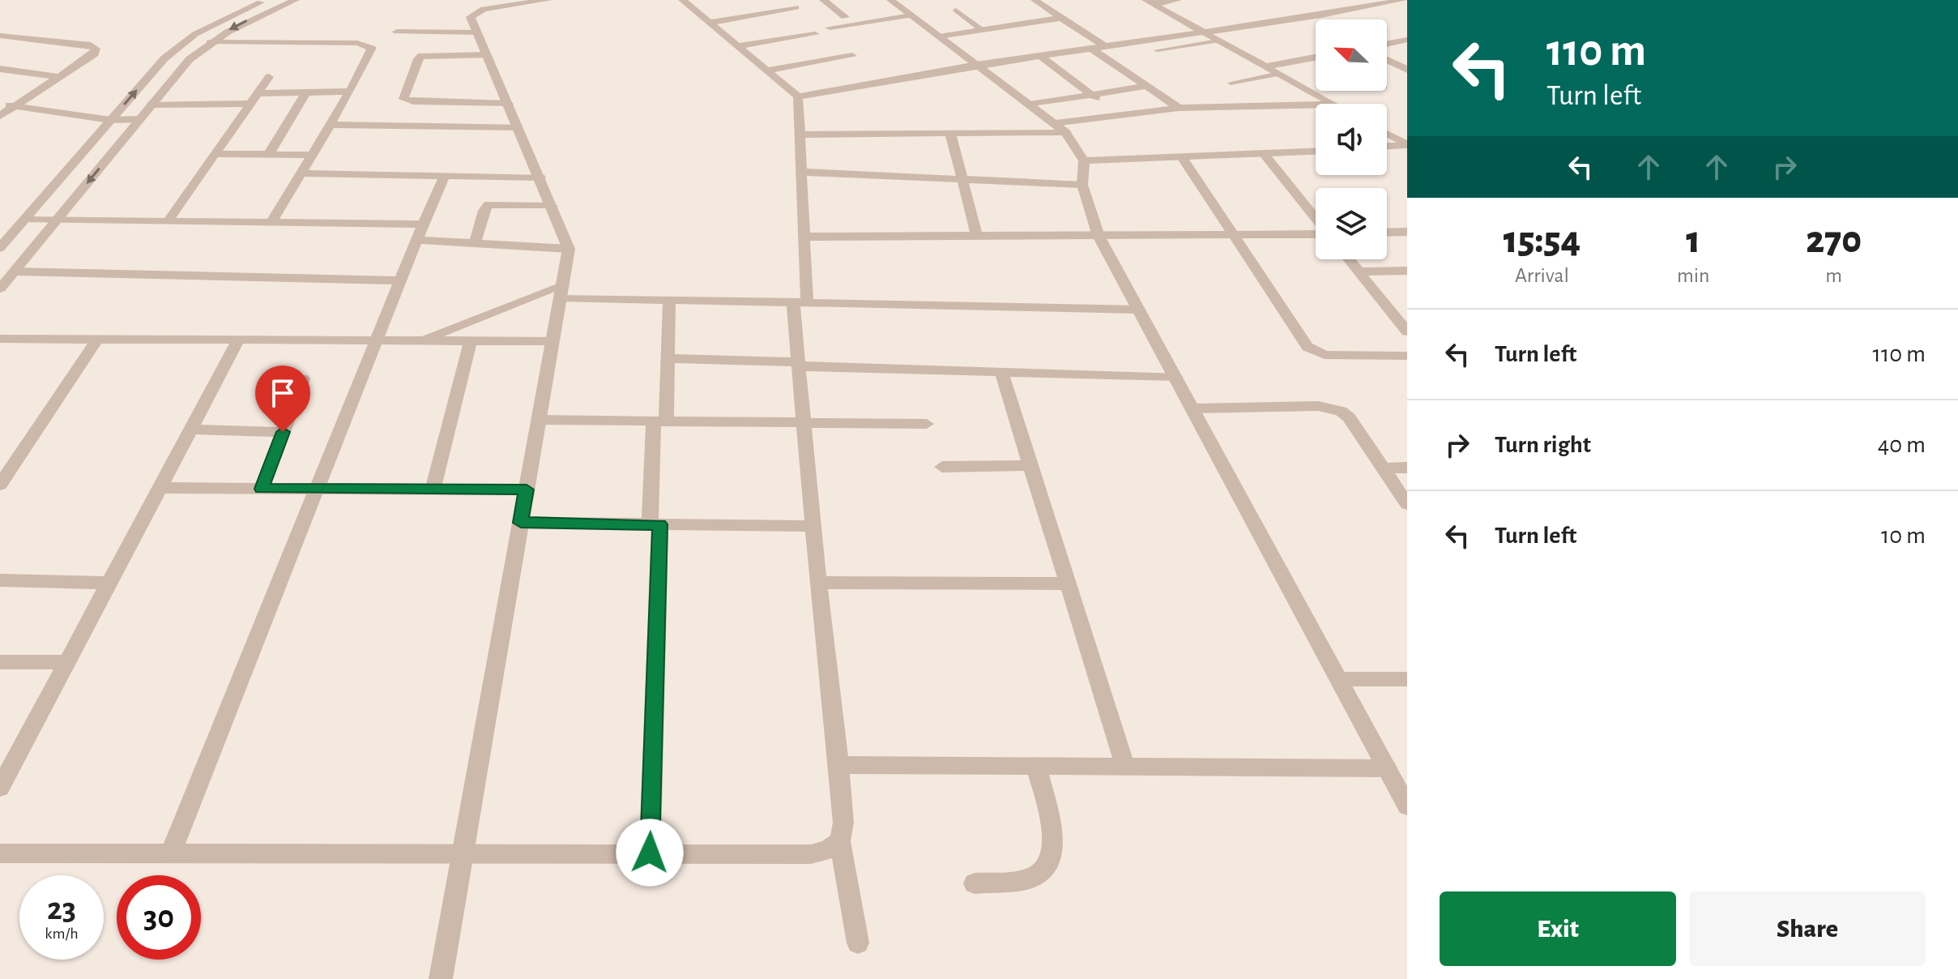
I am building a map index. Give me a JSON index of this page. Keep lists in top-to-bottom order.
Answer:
{
  "north": "top left",
  "page": {
    "turn": ["110 m", "Turn left"],
    "eta": [
      "15:54",
      "Arrival",
      "1",
      "min",
      "270",
      "m"
    ],
    "list": [
      {
        "name": "Turn left",
        "value": "110 m"
      },
      {
        "name": "Turn right",
        "value": "40 m"
      },
      {
        "name": "Turn left",
        "value": "10 m"
      }
    ],
    "speed": "23 km/h",
    "limit": "30",
    "buttons": ["Exit", "Share"]
  }
}
